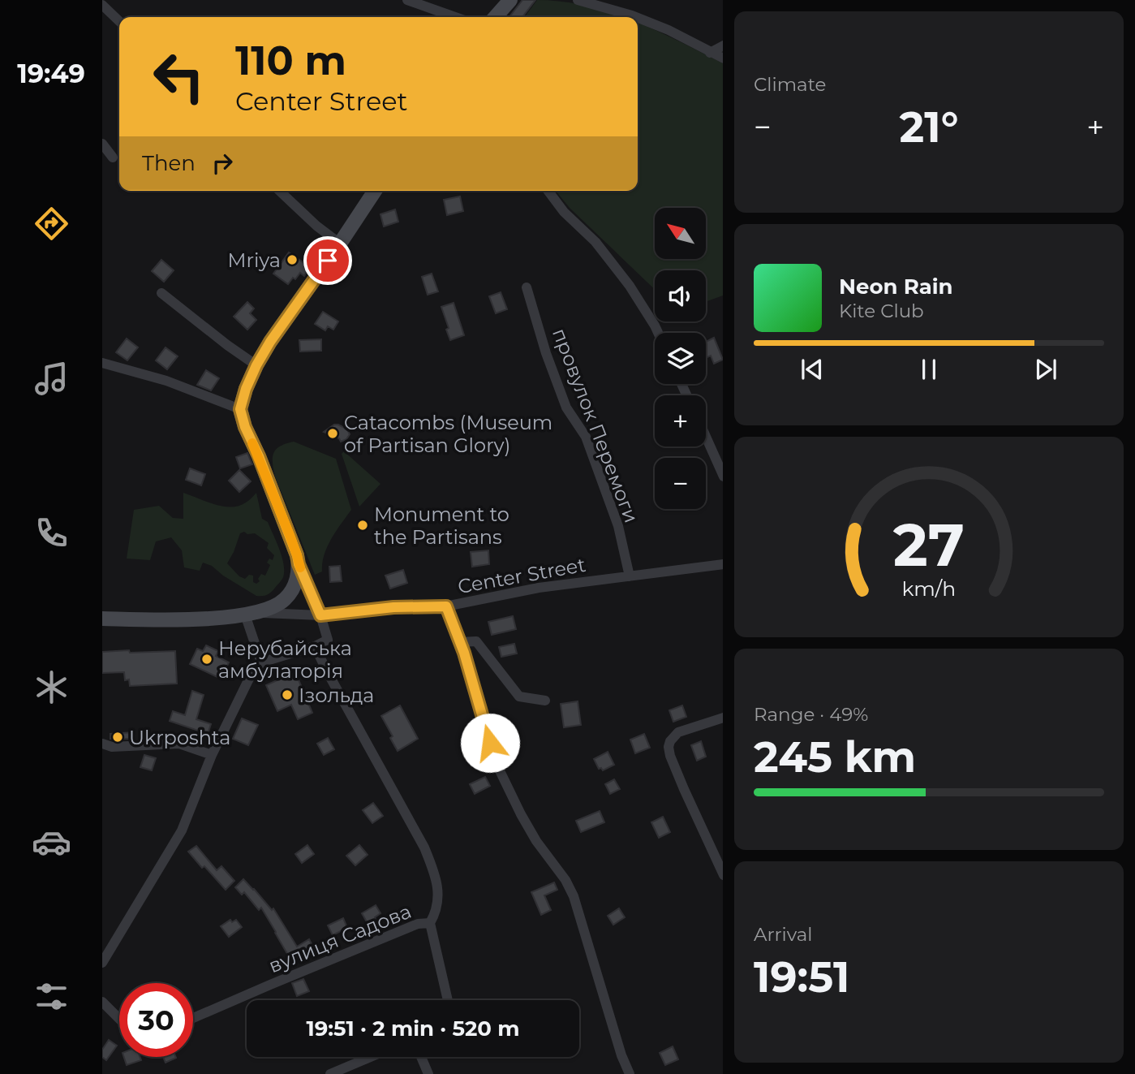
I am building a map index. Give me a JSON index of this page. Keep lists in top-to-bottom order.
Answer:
{
  "streets": {
    "street": ["провулок Перемоги", "Center Street", "вулиця Садова"]
  },
  "crossings": [
    ["провулок Перемоги", "Center Street"]
  ],
  "places": [
    "Mriya",
    "Catacombs (Museum of Partisan Glory)",
    "Monument to the Partisans",
    "Нерубайська амбулаторія",
    "Ізольда",
    "Ukrposhta"
  ],
  "north": "top left",
  "page": {
    "tabs": "19:49",
    "tile": [
      "Climate",
      ["Range · 49%", "245 km"],
      ["Arrival", "19:51"]
    ],
    "turn": ["110 m", "Center Street"],
    "heat": ["−", "21°", "+"],
    "then": "Then",
    "map_buttons": ["+", "−"],
    "song": ["Neon Rain", "Kite Club"],
    "limit": "30",
    "trip": "19:51 · 2 min · 520 m",
    "gauge": ["27", "km/h"]
  }
}
